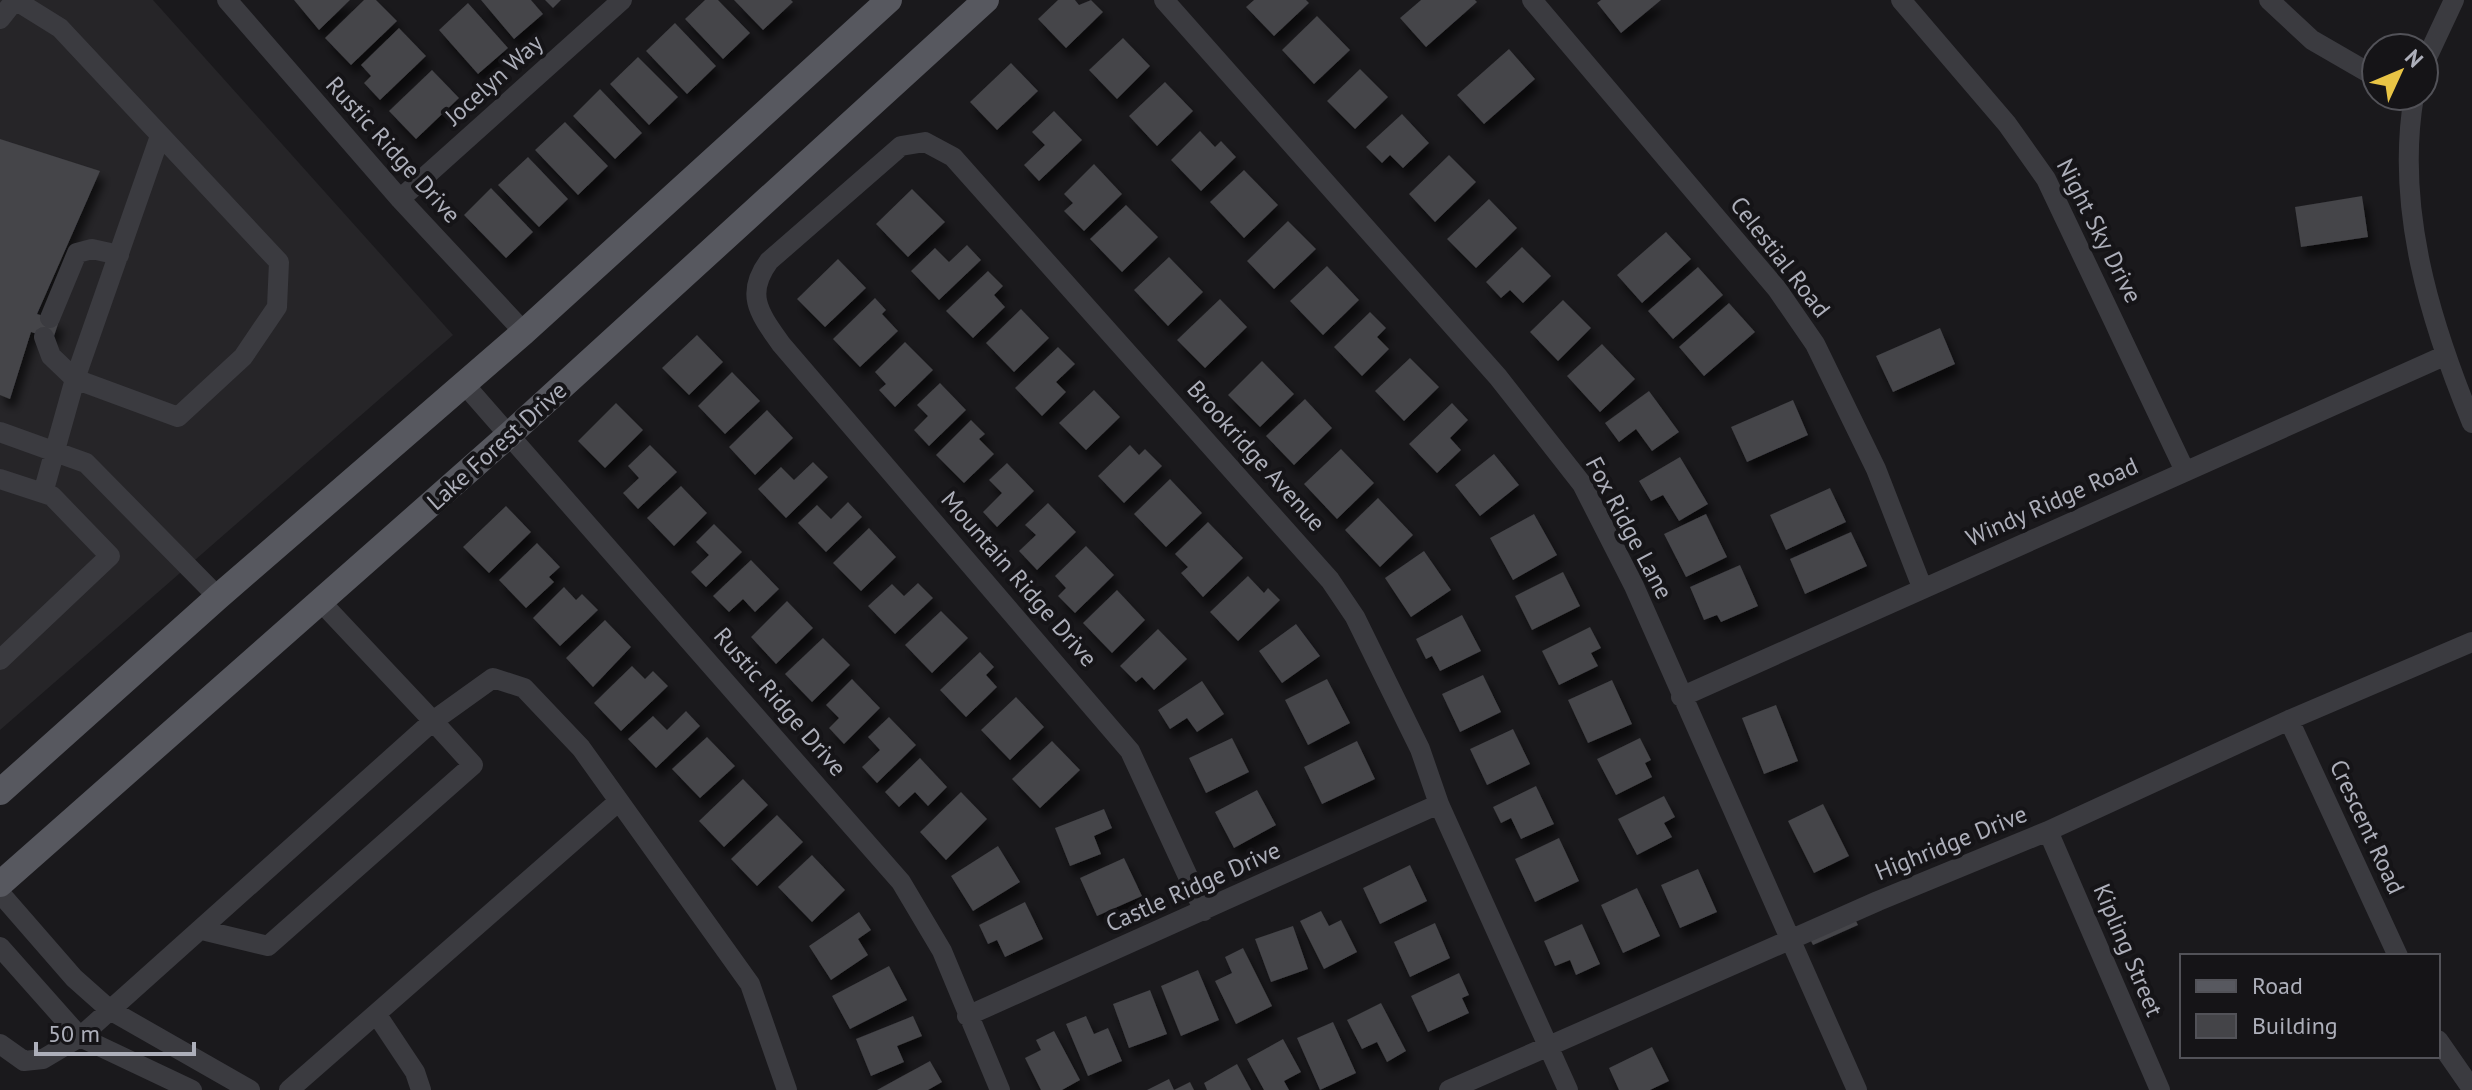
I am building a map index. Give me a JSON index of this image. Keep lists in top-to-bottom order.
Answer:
{
  "streets": {
    "main road": ["Lake Forest Drive"],
    "street": [
      "Jocelyn Way",
      "Rustic Ridge Drive",
      "Night Sky Drive",
      "Celestial Road",
      "Brookridge Avenue",
      "Windy Ridge Road",
      "Fox Ridge Lane",
      "Mountain Ridge Drive",
      "Crescent Road",
      "Highridge Drive",
      "Castle Ridge Drive",
      "Kipling Street"
    ]
  },
  "crossings": [
    ["Jocelyn Way", "Rustic Ridge Drive"],
    ["Rustic Ridge Drive", "Lake Forest Drive"],
    ["Rustic Ridge Drive", "Castle Ridge Drive"],
    ["Night Sky Drive", "Windy Ridge Road"],
    ["Celestial Road", "Windy Ridge Road"],
    ["Brookridge Avenue", "Mountain Ridge Drive"],
    ["Brookridge Avenue", "Highridge Drive"],
    ["Brookridge Avenue", "Castle Ridge Drive"],
    ["Windy Ridge Road", "Fox Ridge Lane"],
    ["Fox Ridge Lane", "Highridge Drive"],
    ["Mountain Ridge Drive", "Castle Ridge Drive"],
    ["Crescent Road", "Highridge Drive"],
    ["Highridge Drive", "Kipling Street"]
  ],
  "legend": ["Road", "Building"],
  "scale_bar": "50 m",
  "north": "top right"
}
